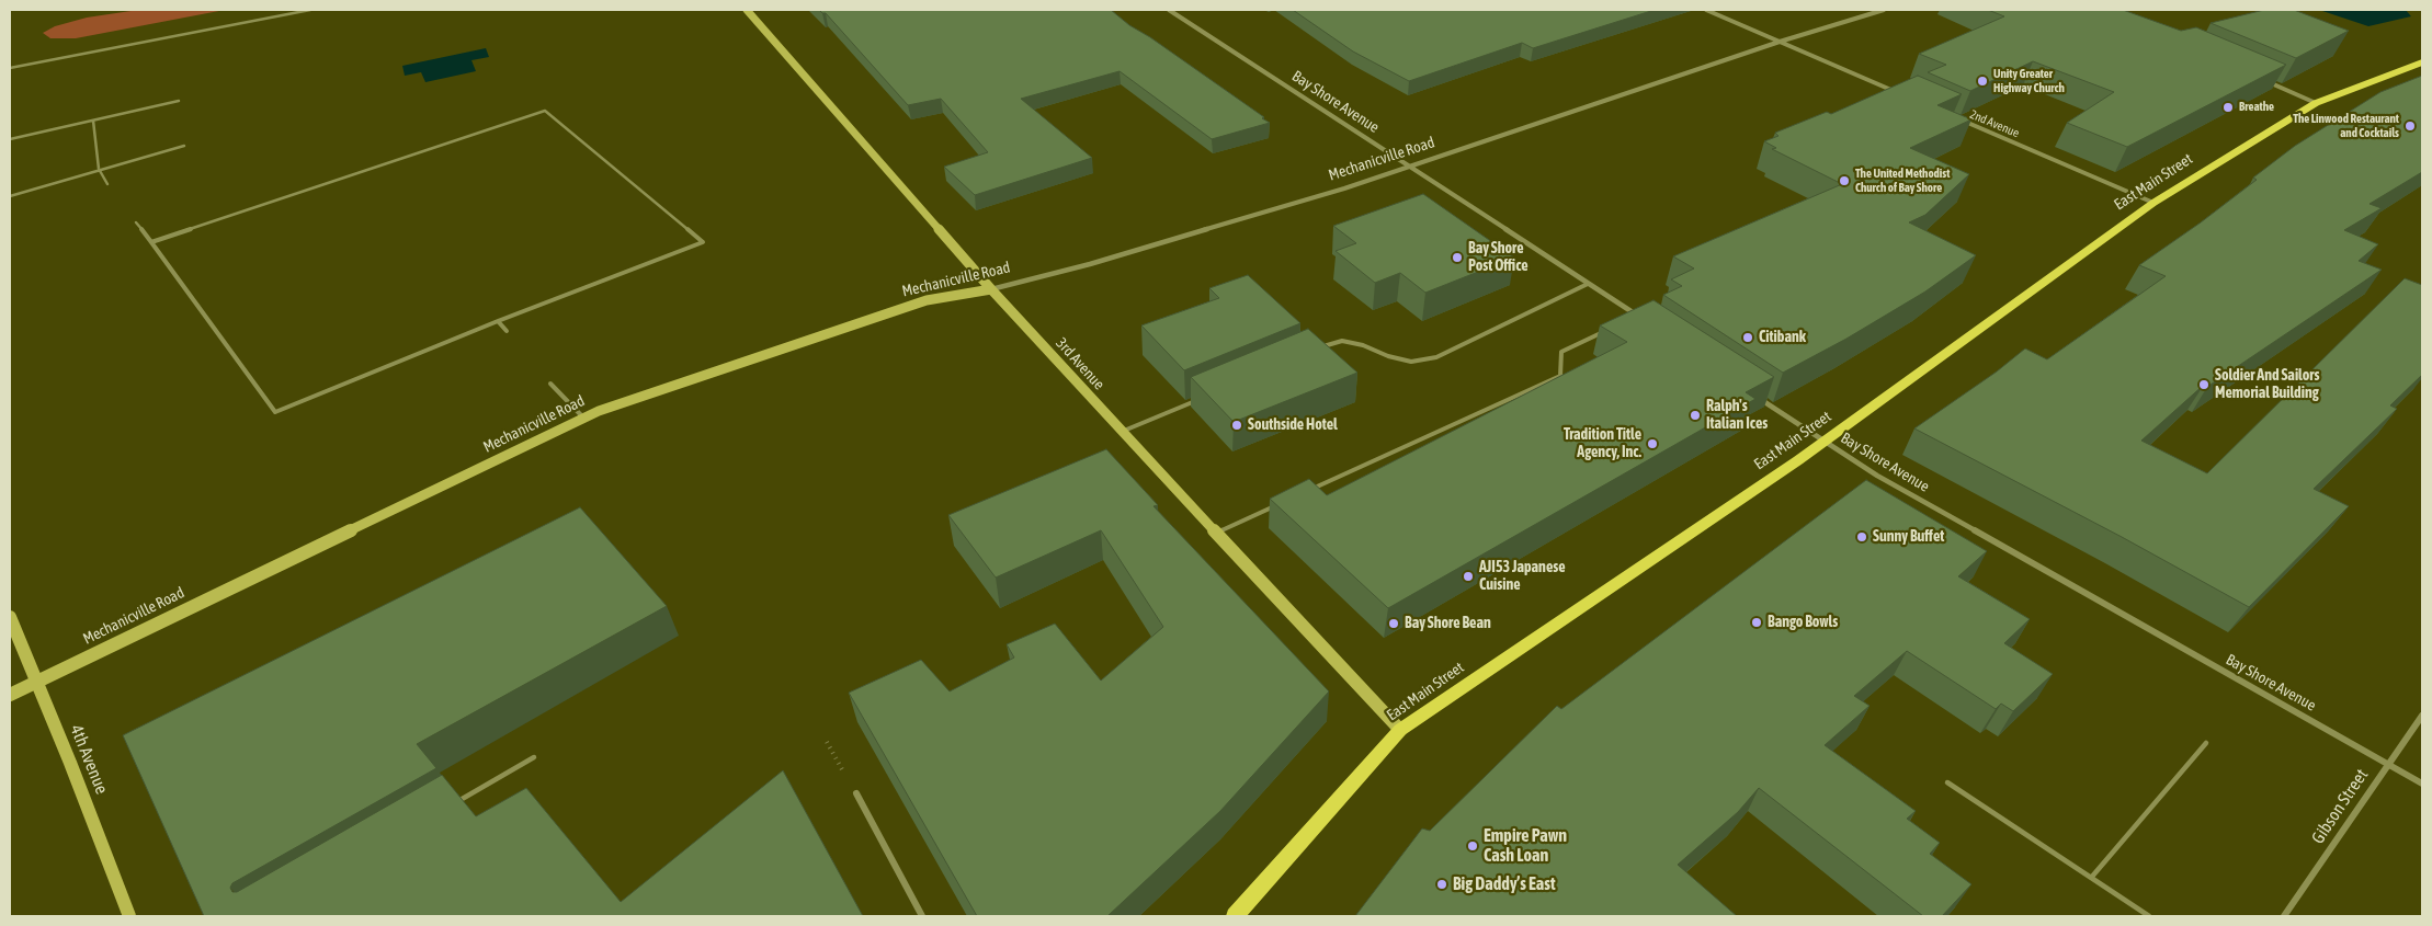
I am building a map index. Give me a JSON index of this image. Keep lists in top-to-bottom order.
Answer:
{
  "streets": {
    "main road": [
      "Mechanicville Road",
      "East Main Street",
      "3rd Avenue",
      "4th Avenue"
    ],
    "street": ["Bay Shore Avenue", "2nd Avenue", "Gibson Street"]
  },
  "crossings": [
    ["Bay Shore Avenue", "Mechanicville Road"],
    ["Bay Shore Avenue", "East Main Street"],
    ["Bay Shore Avenue", "Gibson Street"],
    ["2nd Avenue", "East Main Street"],
    ["Mechanicville Road", "3rd Avenue"],
    ["Mechanicville Road", "4th Avenue"],
    ["East Main Street", "3rd Avenue"]
  ],
  "places": [
    "Unity Greater Highway Church",
    "Breathe",
    "The Linwood Restaurant and Cocktails",
    "The United Methodist Church of Bay Shore",
    "Bay Shore Post Office",
    "Citibank",
    "Soldier And Sailors Memorial Building",
    "Ralph's Italian Ices",
    "Southside Hotel",
    "Tradition Title Agency, Inc.",
    "Sunny Buffet",
    "AJI53 Japanese Cuisine",
    "Bango Bowls",
    "Bay Shore Bean",
    "Empire Pawn Cash Loan",
    "Big Daddy’s East"
  ]
}
